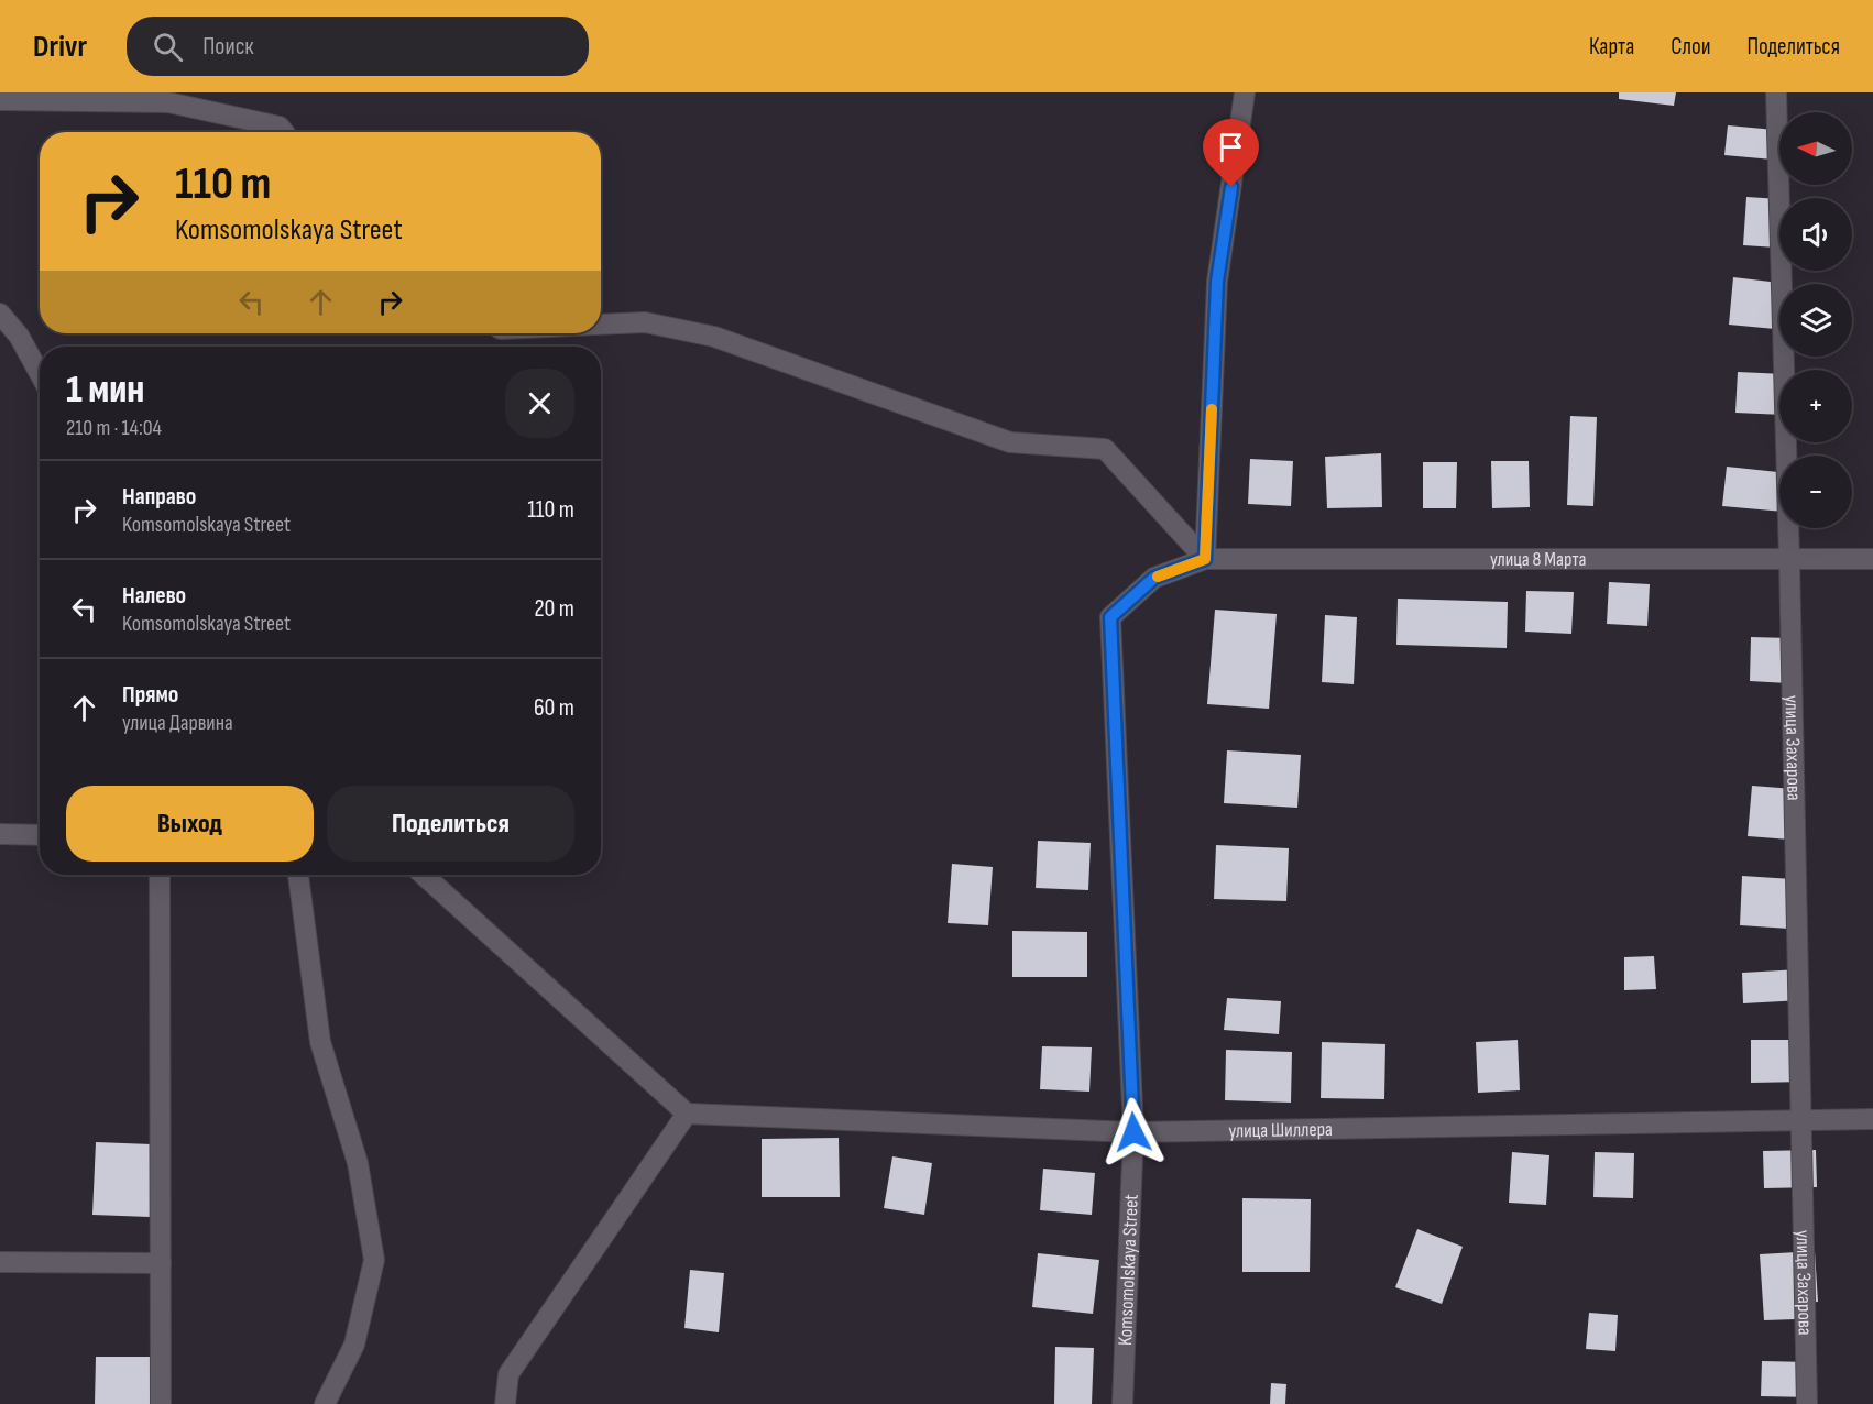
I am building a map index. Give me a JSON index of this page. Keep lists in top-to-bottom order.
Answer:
{
  "streets": {
    "street": [
      "улица 8 Марта",
      "улица Захарова",
      "улица Шиллера",
      "Komsomolskaya Street"
    ]
  },
  "crossings": [
    ["улица 8 Марта", "улица Захарова"],
    ["улица 8 Марта", "Komsomolskaya Street"],
    ["улица Захарова", "улица Шиллера"],
    ["улица Шиллера", "Komsomolskaya Street"]
  ],
  "north": "left",
  "page": {
    "header": "Drivr",
    "search": "Поиск",
    "nav": ["Карта", "Слои", "Поделиться"],
    "map_buttons": ["+", "−"],
    "turn": ["110 m", "Komsomolskaya Street"],
    "heading": ["1 мин", "210 m · 14:04"],
    "list": [
      {
        "name": "Направо",
        "note": "Komsomolskaya Street",
        "value": "110 m"
      },
      {
        "name": "Налево",
        "note": "Komsomolskaya Street",
        "value": "20 m"
      },
      {
        "name": "Прямо",
        "note": "улица Дарвина",
        "value": "60 m"
      }
    ],
    "buttons": ["Выход", "Поделиться"]
  }
}
